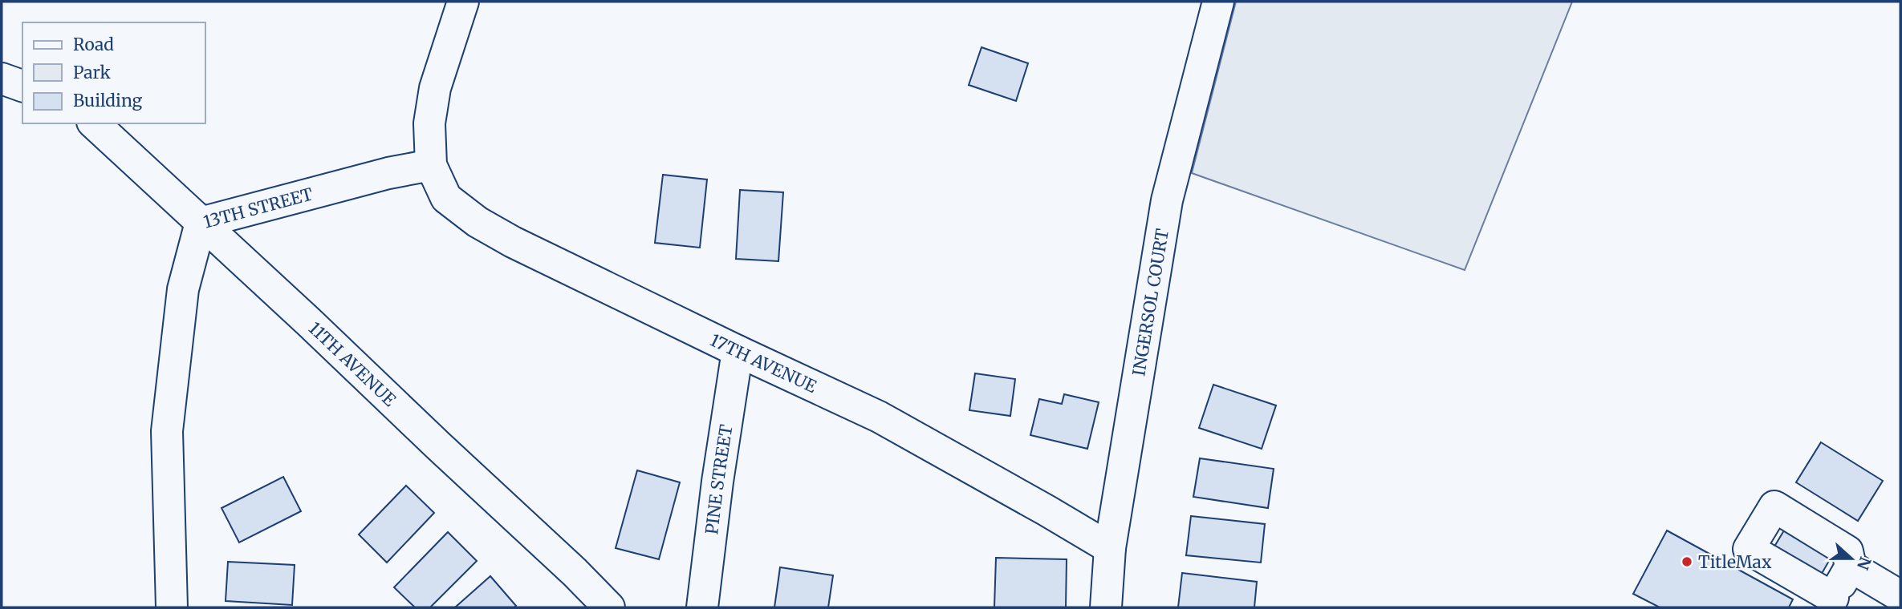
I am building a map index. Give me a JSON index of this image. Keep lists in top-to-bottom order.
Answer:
{
  "streets": {
    "street": [
      "13TH STREET",
      "INGERSOL COURT",
      "17TH AVENUE",
      "11TH AVENUE",
      "PINE STREET"
    ]
  },
  "crossings": [
    ["13TH STREET", "17TH AVENUE"],
    ["13TH STREET", "11TH AVENUE"],
    ["INGERSOL COURT", "17TH AVENUE"],
    ["17TH AVENUE", "PINE STREET"]
  ],
  "places": ["TitleMax"],
  "legend": ["Road", "Park", "Building"],
  "north": "right"
}
